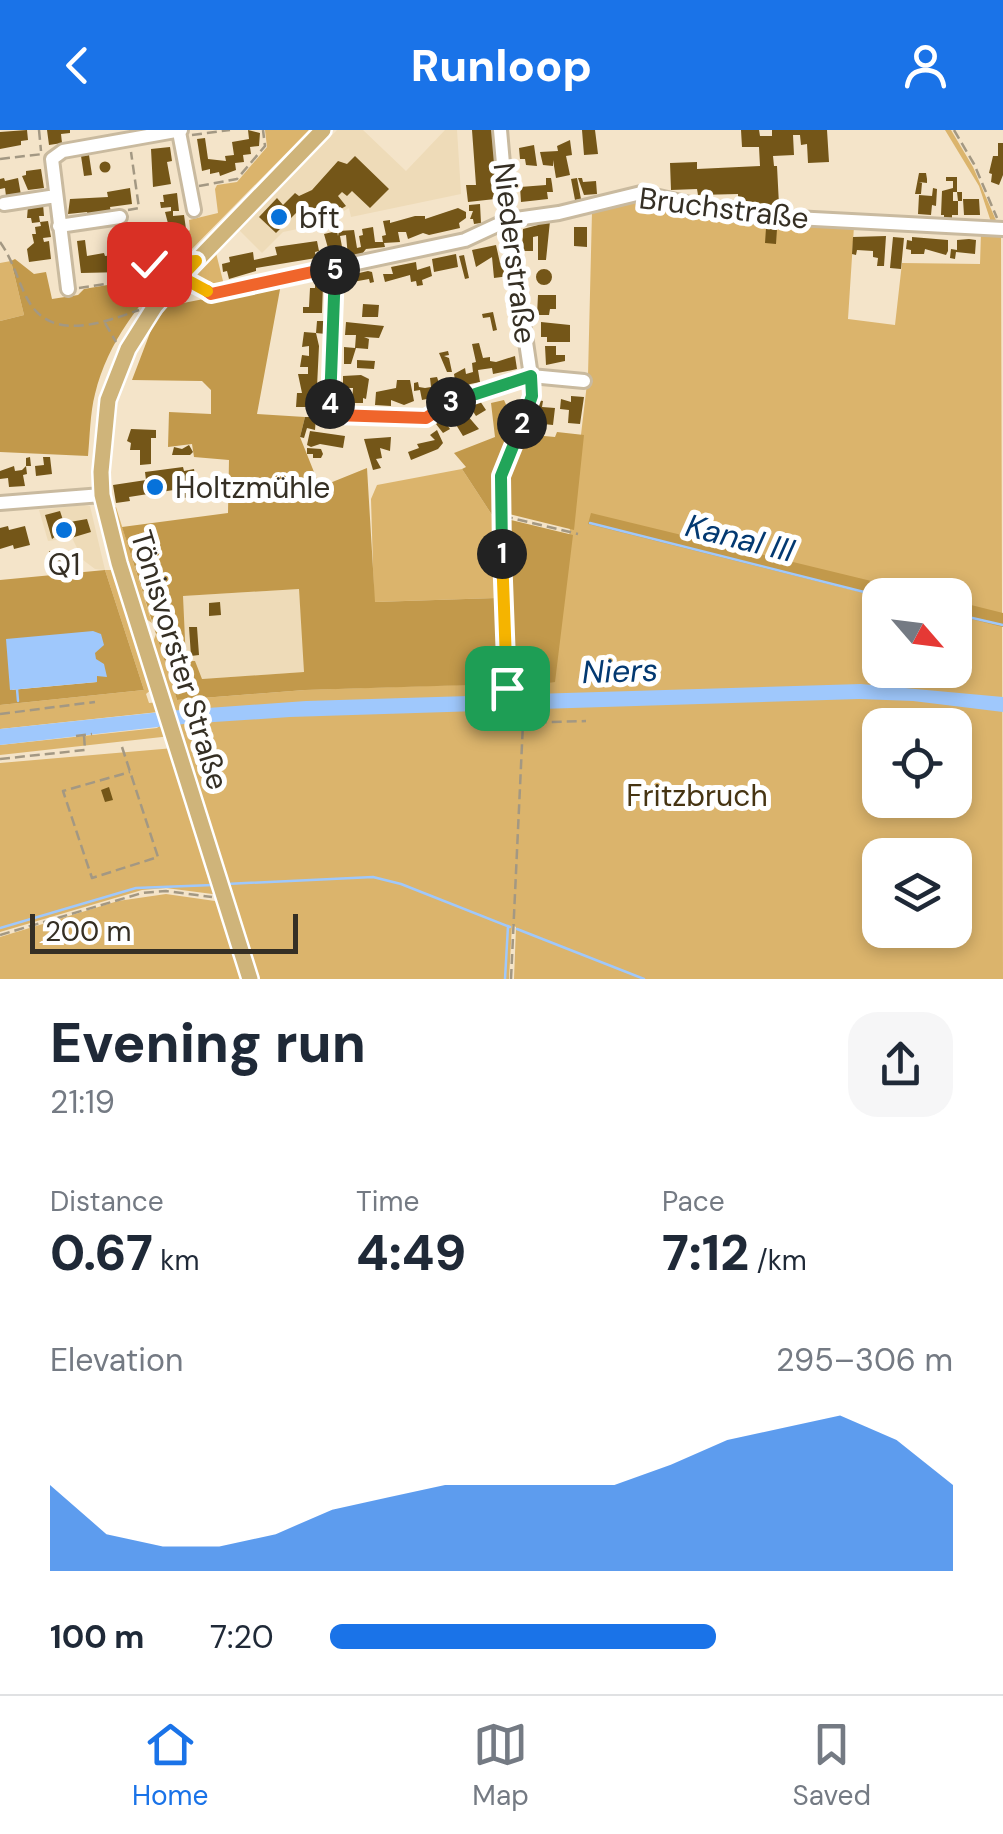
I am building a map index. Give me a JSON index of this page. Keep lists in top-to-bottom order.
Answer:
{
  "streets": {
    "main road": ["Tönisvorster Straße"],
    "street": ["Bruchstraße", "Niederstraße"]
  },
  "crossings": [
    ["Bruchstraße", "Niederstraße"],
    ["Bruchstraße", "Tönisvorster Straße"]
  ],
  "water": ["Kanal III", "Niers"],
  "parks": ["Fritzbruch"],
  "places": ["bft", "Holtzmühle", "Q1"],
  "scale_bar": "200 m",
  "north": "bottom right",
  "page": {
    "header": "Runloop",
    "pins": [
      "5",
      "3",
      "4",
      "2",
      "1"
    ],
    "scale": "200 m",
    "heading": ["Evening run", "21:19"],
    "stats": [
      ["Distance", "0.67 km"],
      ["Time", "4:49"],
      ["Pace", "7:12 /km"]
    ],
    "chart": ["Elevation", "295–306 m"],
    "list": [
      {
        "name": "100 m",
        "note": "7:20"
      }
    ],
    "tabs": ["Home", "Map", "Saved"]
  }
}
